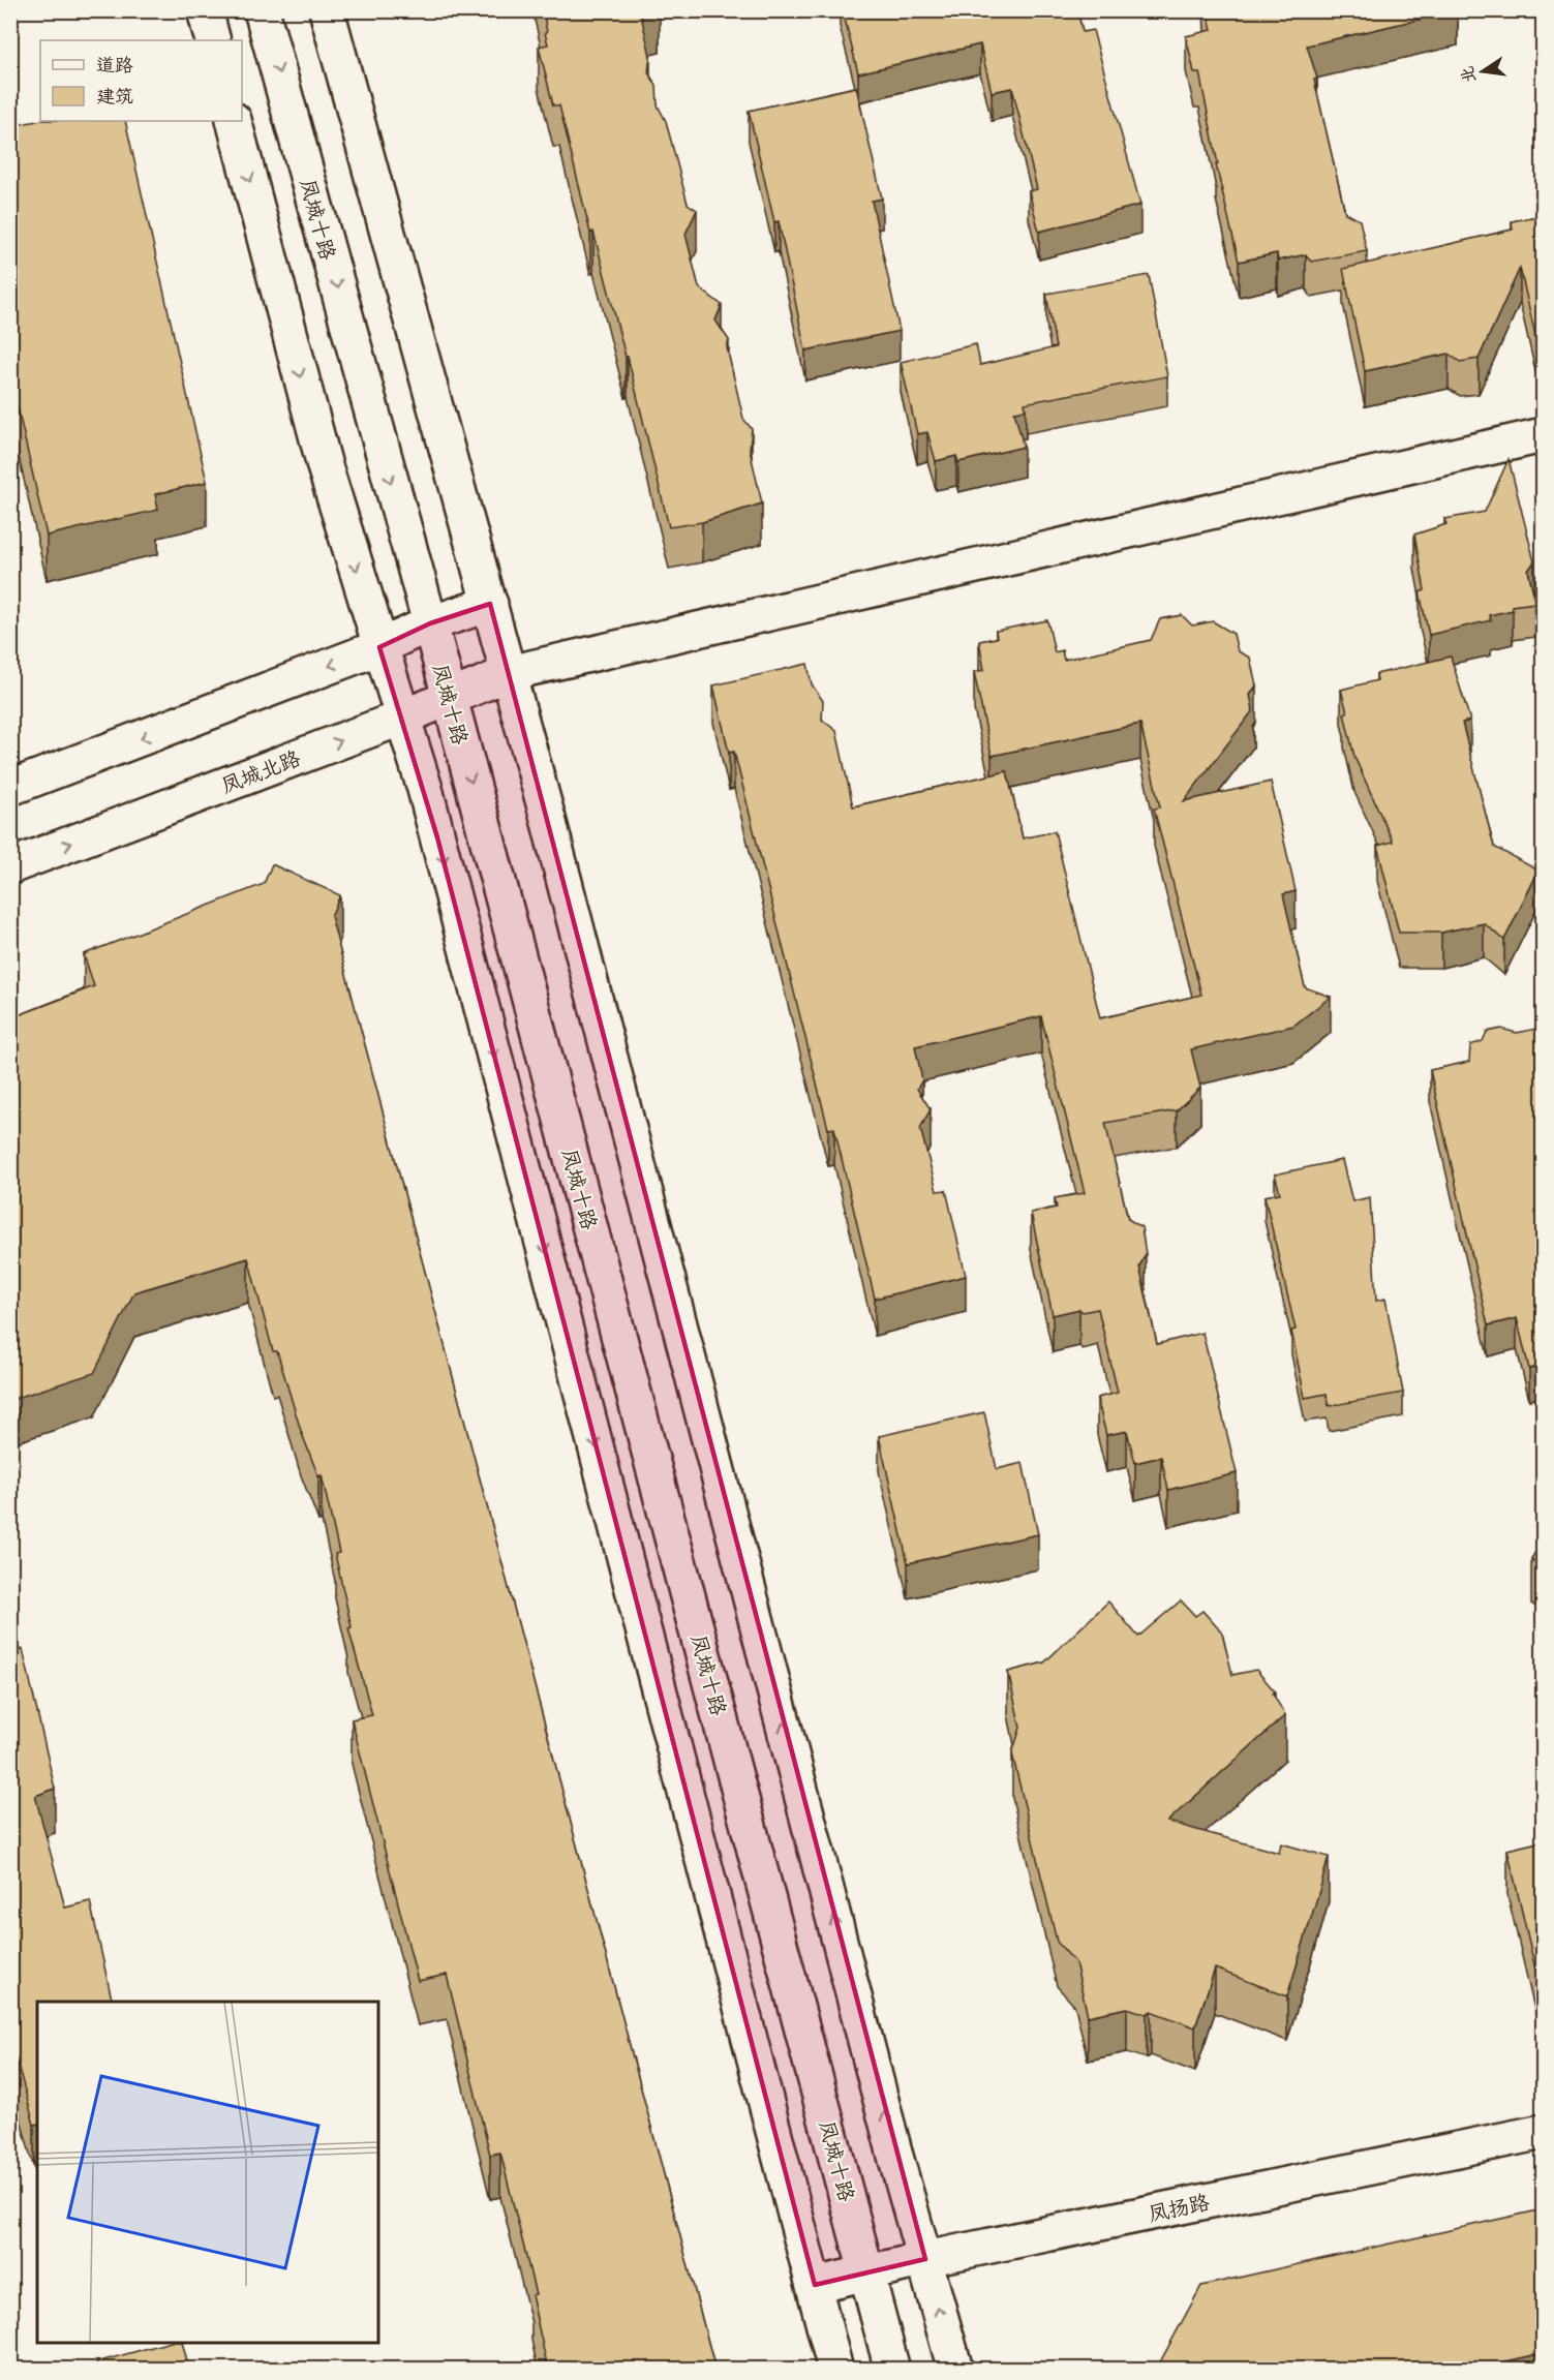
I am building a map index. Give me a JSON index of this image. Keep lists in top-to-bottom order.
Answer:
{
  "streets": {
    "main road": ["凤城十路", "凤城北路", "凤扬路"]
  },
  "crossings": [
    ["凤城十路", "凤城北路"],
    ["凤城十路", "凤扬路"]
  ],
  "legend": ["道路", "建筑"],
  "north": "left"
}
